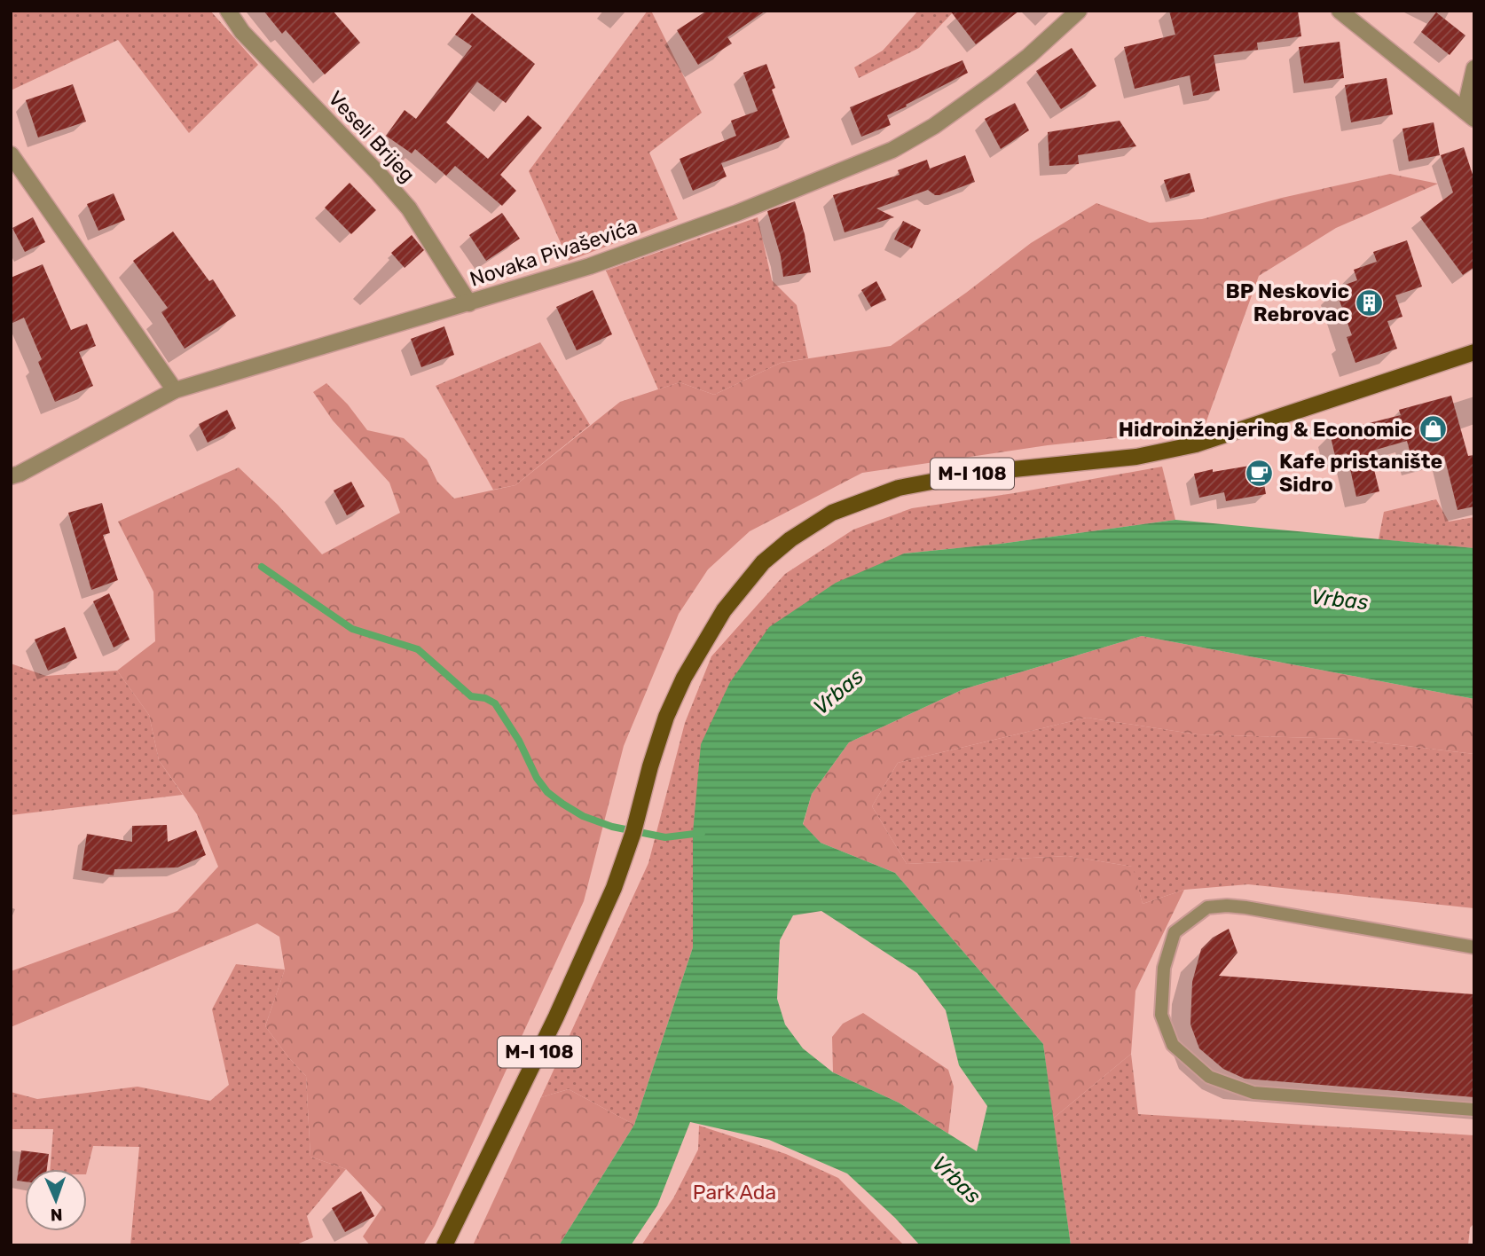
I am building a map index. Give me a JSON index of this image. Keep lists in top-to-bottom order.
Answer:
{
  "streets": {
    "main road": ["M-I 108"],
    "street": ["Veseli Brijeg", "Novaka Pivaševića"]
  },
  "crossings": [
    ["Veseli Brijeg", "Novaka Pivaševića"]
  ],
  "water": ["Vrbas"],
  "parks": ["Park Ada"],
  "places": {
    "building": ["BP Neskovic Rebrovac"],
    "shop": ["Hidroinženjering & Economic"],
    "cafe": ["Kafe pristanište Sidro"]
  },
  "north": "bottom"
}
